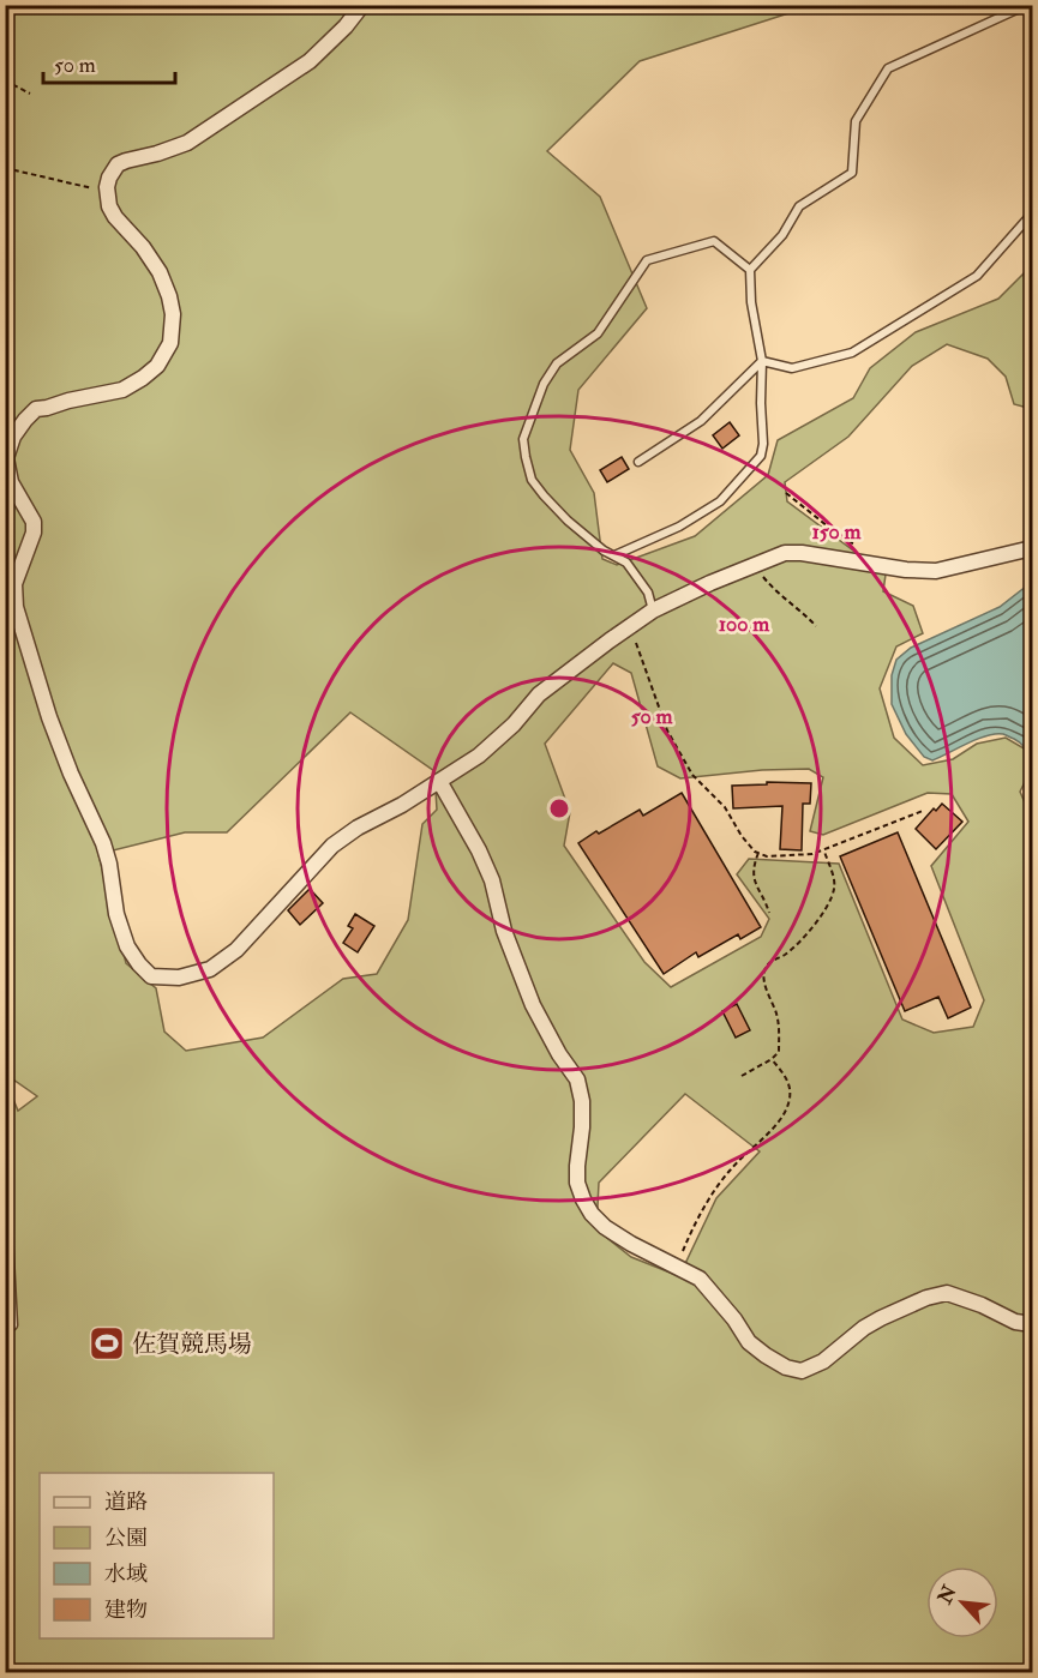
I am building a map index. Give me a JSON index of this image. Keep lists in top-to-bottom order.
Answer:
{
  "places": {
    "sports": ["佐賀競馬場"]
  },
  "legend": [
    "道路",
    "公園",
    "水域",
    "建物"
  ],
  "scale_bar": "50 m",
  "north": "top left",
  "rings": ["150 m", "100 m", "50 m"]
}
